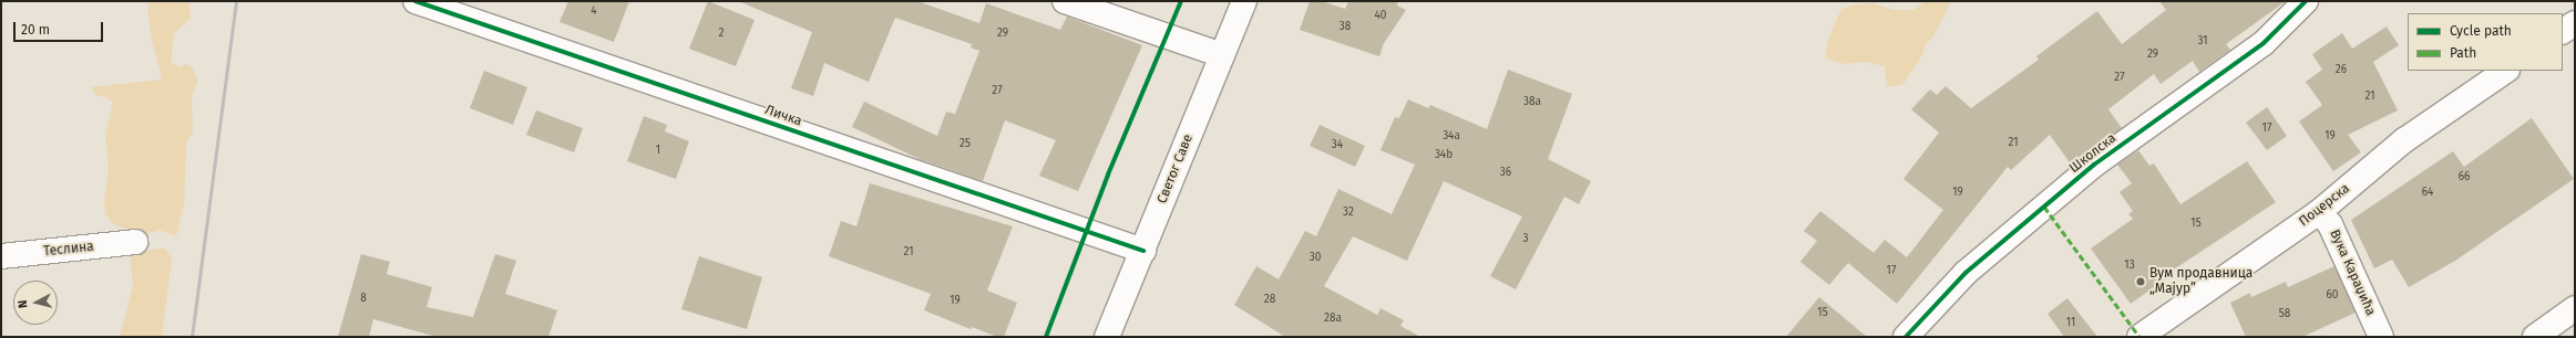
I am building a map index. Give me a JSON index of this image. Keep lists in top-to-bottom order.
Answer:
{
  "streets": {
    "street": [
      "Личка",
      "Школска",
      "Светог Саве",
      "Поцерска",
      "Теслина",
      "Вука Караџића"
    ]
  },
  "crossings": [
    ["Личка", "Светог Саве"],
    ["Поцерска", "Вука Караџића"]
  ],
  "places": ["Вум продавница „Мајур”"],
  "house_numbers": [
    "4",
    "40",
    "38",
    "2",
    "29",
    "31",
    "29",
    "26",
    "27",
    "27",
    "21",
    "38a",
    "17",
    "34a",
    "19",
    "21",
    "25",
    "34",
    "1",
    "34b",
    "36",
    "66",
    "19",
    "64",
    "32",
    "15",
    "3",
    "21",
    "30",
    "13",
    "17",
    "60",
    "8",
    "28",
    "19",
    "15",
    "58",
    "28a",
    "11"
  ],
  "legend": ["Cycle path", "Path"],
  "scale_bar": "20 m",
  "north": "left"
}
